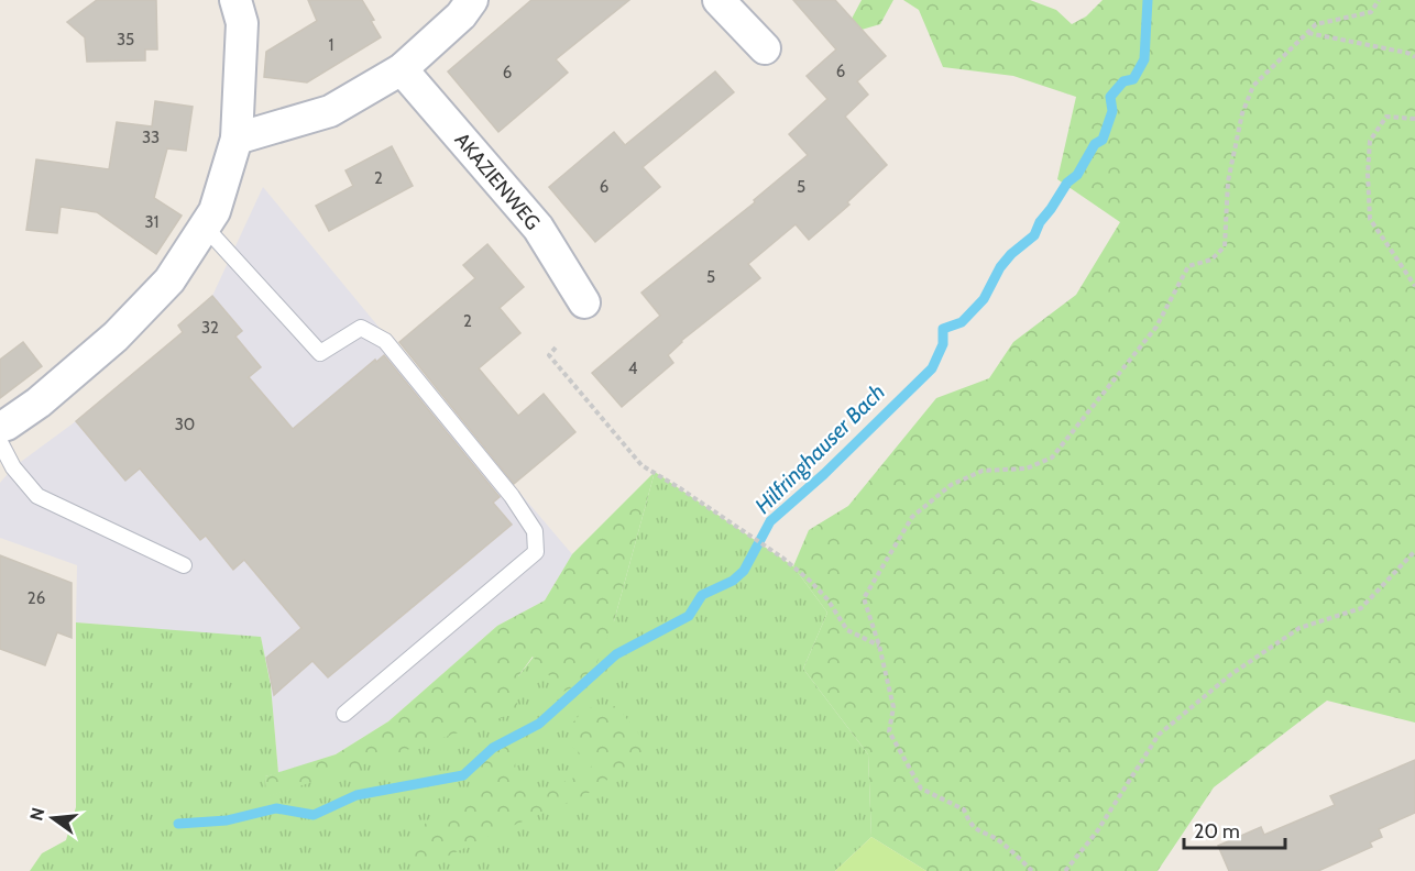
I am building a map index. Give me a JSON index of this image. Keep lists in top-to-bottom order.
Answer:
{
  "streets": {
    "street": ["AKAZIENWEG"]
  },
  "water": ["Hilfringhauser Bach"],
  "house_numbers": [
    "35",
    "1",
    "6",
    "6",
    "33",
    "2",
    "6",
    "5",
    "31",
    "5",
    "2",
    "32",
    "4",
    "30",
    "26"
  ],
  "scale_bar": "20 m",
  "north": "left"
}
